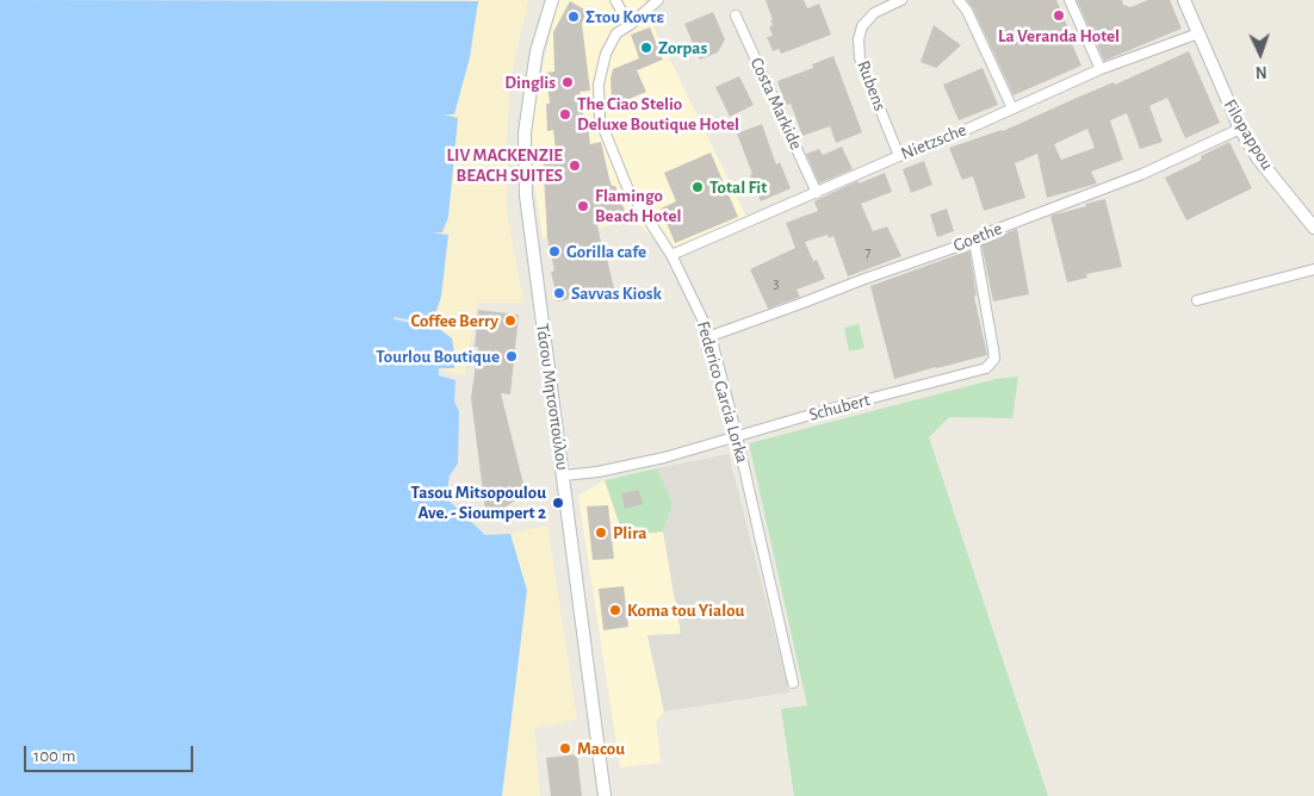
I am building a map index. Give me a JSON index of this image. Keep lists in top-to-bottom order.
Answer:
{
  "streets": {
    "street": [
      "Rubens",
      "Costa Markide",
      "Filopappou",
      "Nietzsche",
      "Goethe",
      "Federico Garcia Lorka",
      "Τάσου Μητσοπούλου",
      "Schubert"
    ]
  },
  "crossings": [
    ["Rubens", "Nietzsche"],
    ["Costa Markide", "Nietzsche"],
    ["Filopappou", "Nietzsche"],
    ["Filopappou", "Goethe"],
    ["Nietzsche", "Federico Garcia Lorka"],
    ["Goethe", "Federico Garcia Lorka"],
    ["Goethe", "Schubert"],
    ["Federico Garcia Lorka", "Schubert"],
    ["Τάσου Μητσοπούλου", "Schubert"]
  ],
  "places": [
    "La Veranda Hotel",
    "Στου Κοντε",
    "Zorpas",
    "Dinglis",
    "The Ciao Stelio Deluxe Boutique Hotel",
    "LIV MACKENZIE BEACH SUITES",
    "Total Fit",
    "Flamingo Beach Hotel",
    "Gorilla cafe",
    "Savvas Kiosk",
    "Coffee Berry",
    "Tourlou Boutique",
    "Tasou Mitsopoulou Ave. - Sioumpert 2",
    "Plira",
    "Koma tou Yialou",
    "Macou"
  ],
  "house_numbers": ["7", "3"],
  "scale_bar": "100 m",
  "north": "bottom"
}
